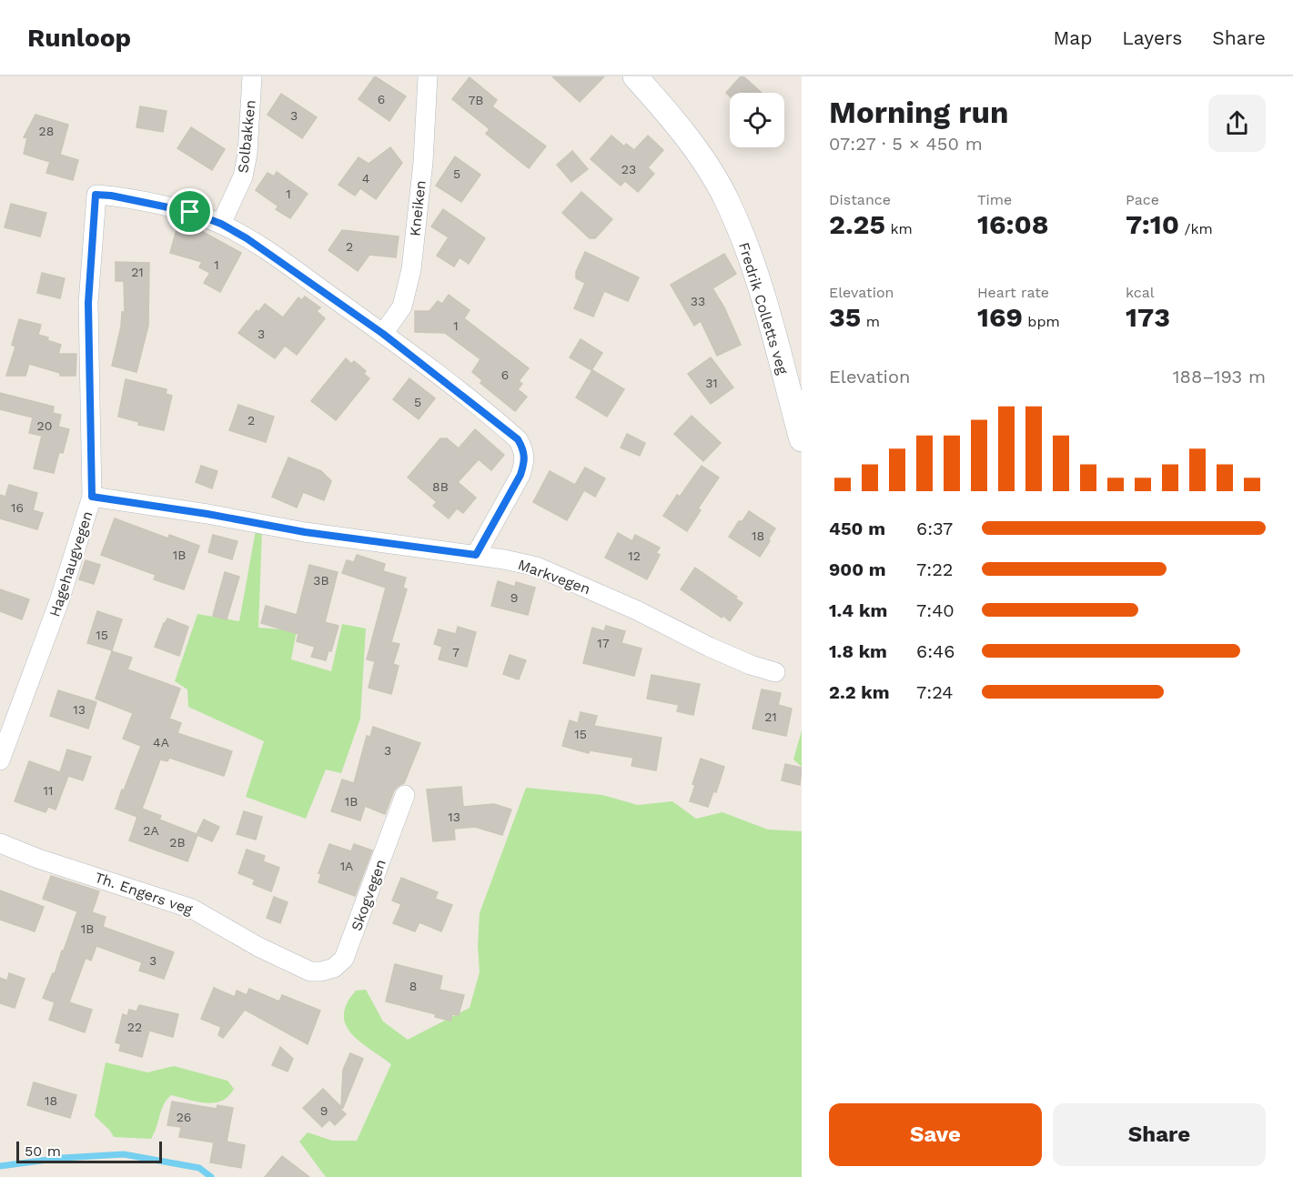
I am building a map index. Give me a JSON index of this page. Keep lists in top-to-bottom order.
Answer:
{
  "streets": {
    "street": [
      "Solbakken",
      "Kneiken",
      "Fredrik Colletts veg",
      "Hagehaugvegen",
      "Markvegen",
      "Th. Engers veg",
      "Skogvegen"
    ]
  },
  "crossings": [
    ["Solbakken", "Hagehaugvegen"],
    ["Hagehaugvegen", "Markvegen"],
    ["Th. Engers veg", "Skogvegen"]
  ],
  "house_numbers": [
    "6",
    "7B",
    "3",
    "28",
    "23",
    "5",
    "4",
    "1",
    "2",
    "1",
    "21",
    "33",
    "1",
    "3",
    "6",
    "31",
    "5",
    "2",
    "20",
    "8B",
    "16",
    "18",
    "1B",
    "12",
    "3B",
    "9",
    "15",
    "17",
    "7",
    "13",
    "21",
    "15",
    "4A",
    "3",
    "11",
    "1B",
    "13",
    "2A",
    "2B",
    "1A",
    "1B",
    "3",
    "8",
    "22",
    "18",
    "9",
    "26"
  ],
  "scale_bar": "50 m",
  "page": {
    "header": "Runloop",
    "nav": ["Map", "Layers", "Share"],
    "heading": ["Morning run", "07:27 · 5 × 450 m"],
    "stats": [
      ["Distance", "2.25 km"],
      ["Time", "16:08"],
      ["Pace", "7:10 /km"],
      ["Elevation", "35 m"],
      ["Heart rate", "169 bpm"],
      ["kcal", "173"]
    ],
    "chart": ["Elevation", "188–193 m"],
    "list": [
      {
        "name": "450 m",
        "note": "6:37"
      },
      {
        "name": "900 m",
        "note": "7:22"
      },
      {
        "name": "1.4 km",
        "note": "7:40"
      },
      {
        "name": "1.8 km",
        "note": "6:46"
      },
      {
        "name": "2.2 km",
        "note": "7:24"
      }
    ],
    "buttons": ["Save", "Share"],
    "scale": "50 m"
  }
}
